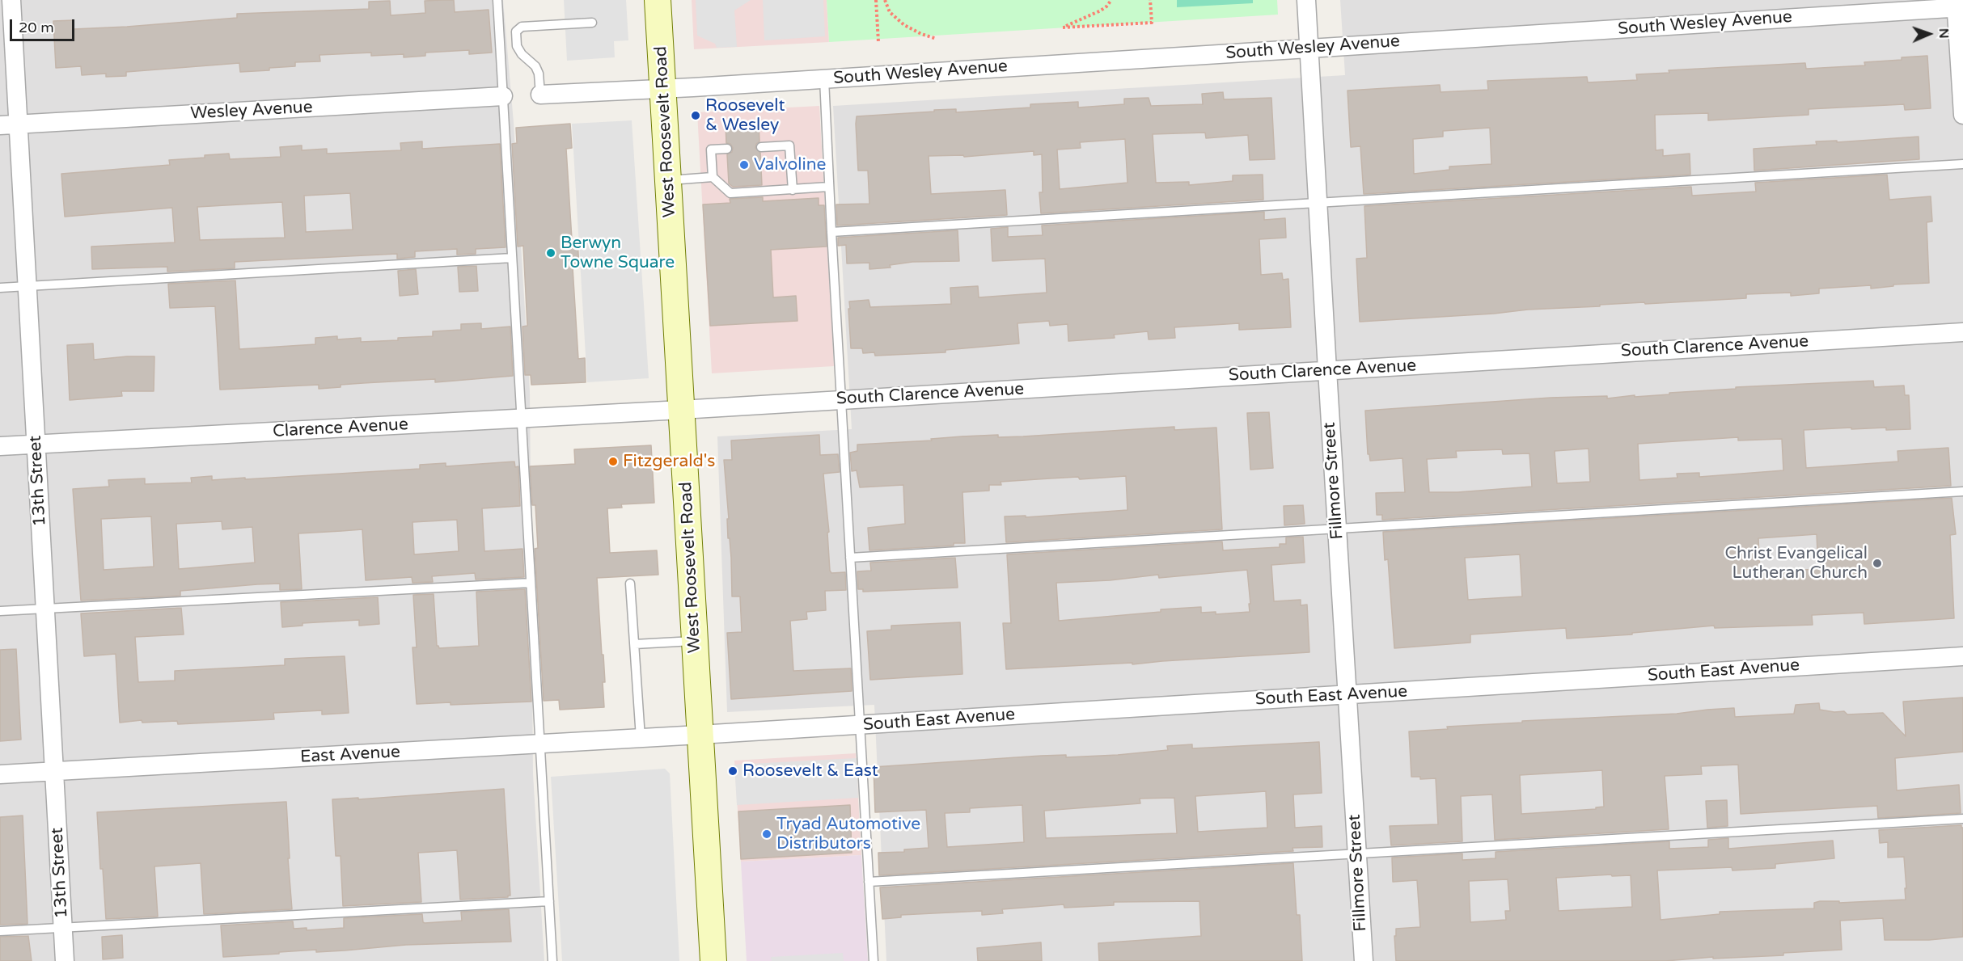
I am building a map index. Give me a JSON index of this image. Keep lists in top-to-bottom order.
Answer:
{
  "streets": {
    "main road": ["West Roosevelt Road"],
    "street": [
      "South Wesley Avenue",
      "Wesley Avenue",
      "South Clarence Avenue",
      "Clarence Avenue",
      "13th Street",
      "Fillmore Street",
      "South East Avenue",
      "East Avenue"
    ]
  },
  "crossings": [
    ["South Wesley Avenue", "West Roosevelt Road"],
    ["South Wesley Avenue", "Fillmore Street"],
    ["Wesley Avenue", "13th Street"],
    ["West Roosevelt Road", "South Clarence Avenue"],
    ["West Roosevelt Road", "Clarence Avenue"],
    ["West Roosevelt Road", "South East Avenue"],
    ["West Roosevelt Road", "East Avenue"],
    ["South Clarence Avenue", "Clarence Avenue"],
    ["South Clarence Avenue", "Fillmore Street"],
    ["Clarence Avenue", "13th Street"],
    ["13th Street", "East Avenue"],
    ["Fillmore Street", "South East Avenue"],
    ["South East Avenue", "East Avenue"]
  ],
  "places": [
    "Roosevelt & Wesley",
    "Valvoline",
    "Berwyn Towne Square",
    "Fitzgerald's",
    "Christ Evangelical Lutheran Church",
    "Roosevelt & East",
    "Tryad Automotive Distributors"
  ],
  "scale_bar": "20 m",
  "north": "right"
}
